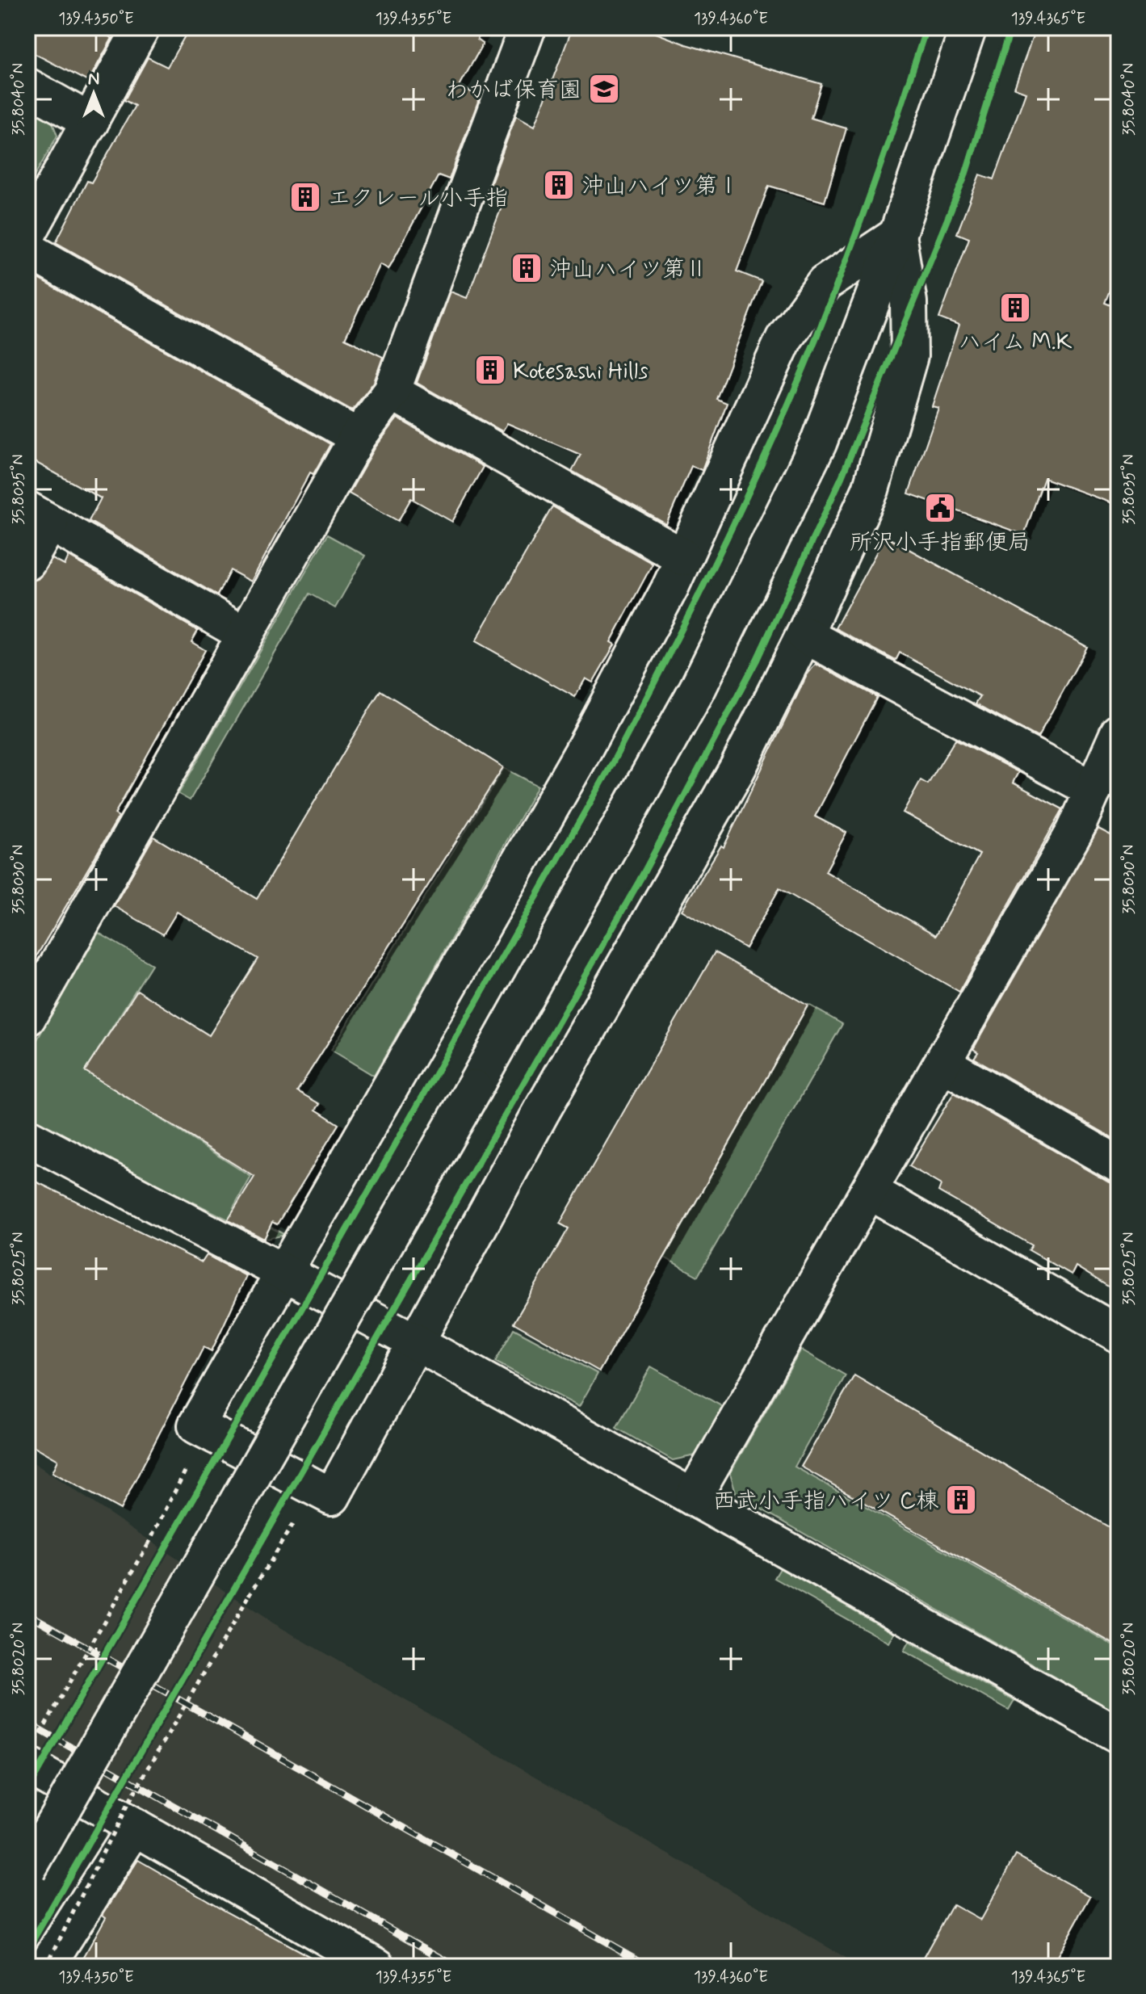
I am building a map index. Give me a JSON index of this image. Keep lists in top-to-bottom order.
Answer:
{
  "places": {
    "school or university": ["わかば保育園"],
    "building": [
      "沖山ハイツ第Ⅰ",
      "エクレール小手指",
      "沖山ハイツ第Ⅱ",
      "ハイム M.K",
      "Kotesashi Hills",
      "西武小手指ハイツ C棟"
    ],
    "public building": ["所沢小手指郵便局"]
  },
  "north": "top",
  "coordinates": [
    "139.4350°E",
    "139.4355°E",
    "139.4360°E",
    "139.4365°E",
    "35.8040°N",
    "35.8035°N",
    "35.8030°N",
    "35.8025°N",
    "35.8020°N"
  ]
}
